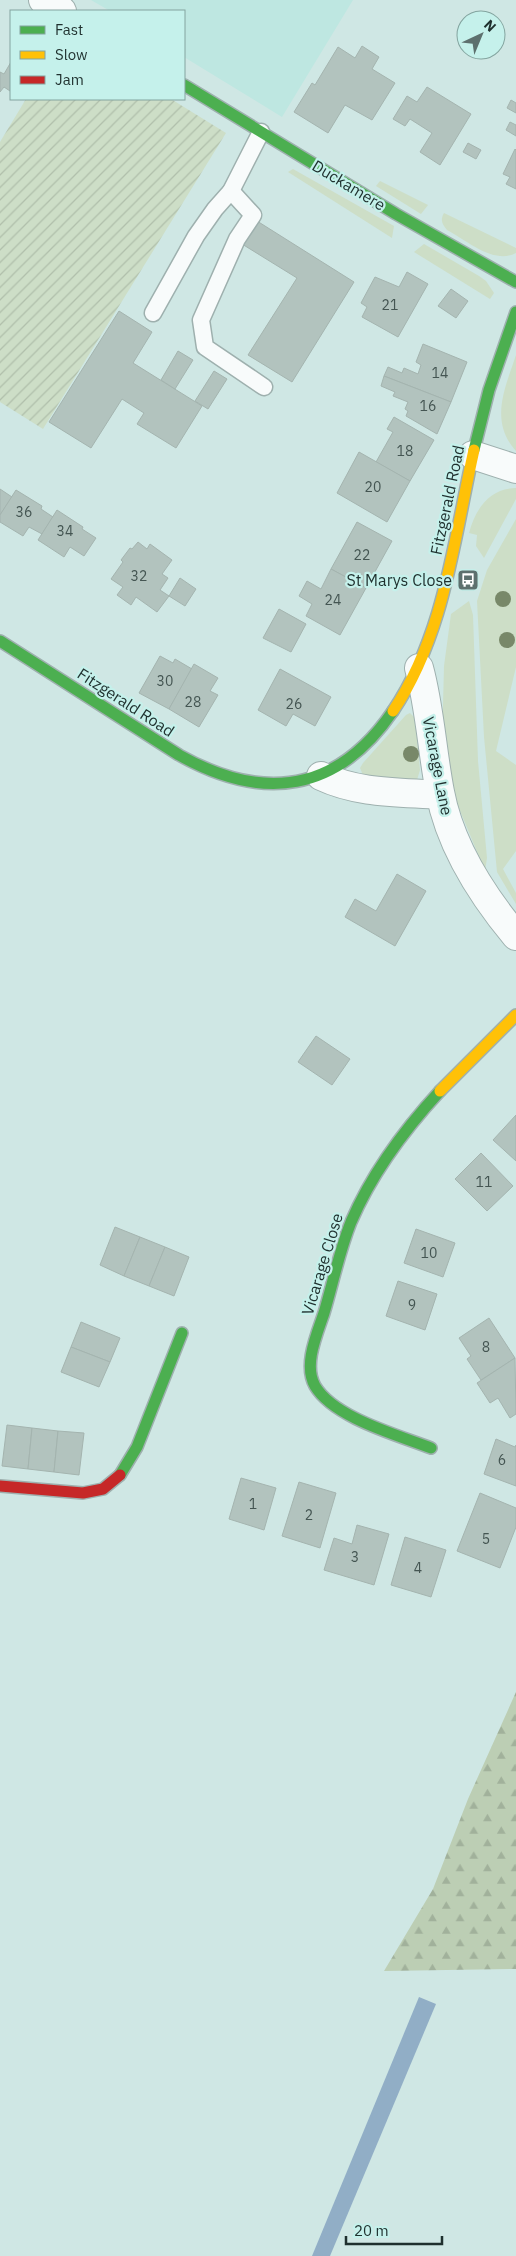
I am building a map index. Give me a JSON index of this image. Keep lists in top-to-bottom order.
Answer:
{
  "streets": {
    "street": [
      "Duckamere",
      "Fitzgerald Road",
      "Vicarage Lane",
      "Vicarage Close"
    ]
  },
  "crossings": [
    ["Fitzgerald Road", "Vicarage Lane"]
  ],
  "places": {
    "bus stop": ["St Marys Close"]
  },
  "house_numbers": [
    "21",
    "14",
    "16",
    "18",
    "20",
    "36",
    "34",
    "22",
    "32",
    "24",
    "30",
    "28",
    "26",
    "11",
    "10",
    "9",
    "8",
    "6",
    "1",
    "2",
    "5",
    "3",
    "4"
  ],
  "legend": ["Fast", "Slow", "Jam"],
  "scale_bar": "20 m",
  "north": "top right"
}
